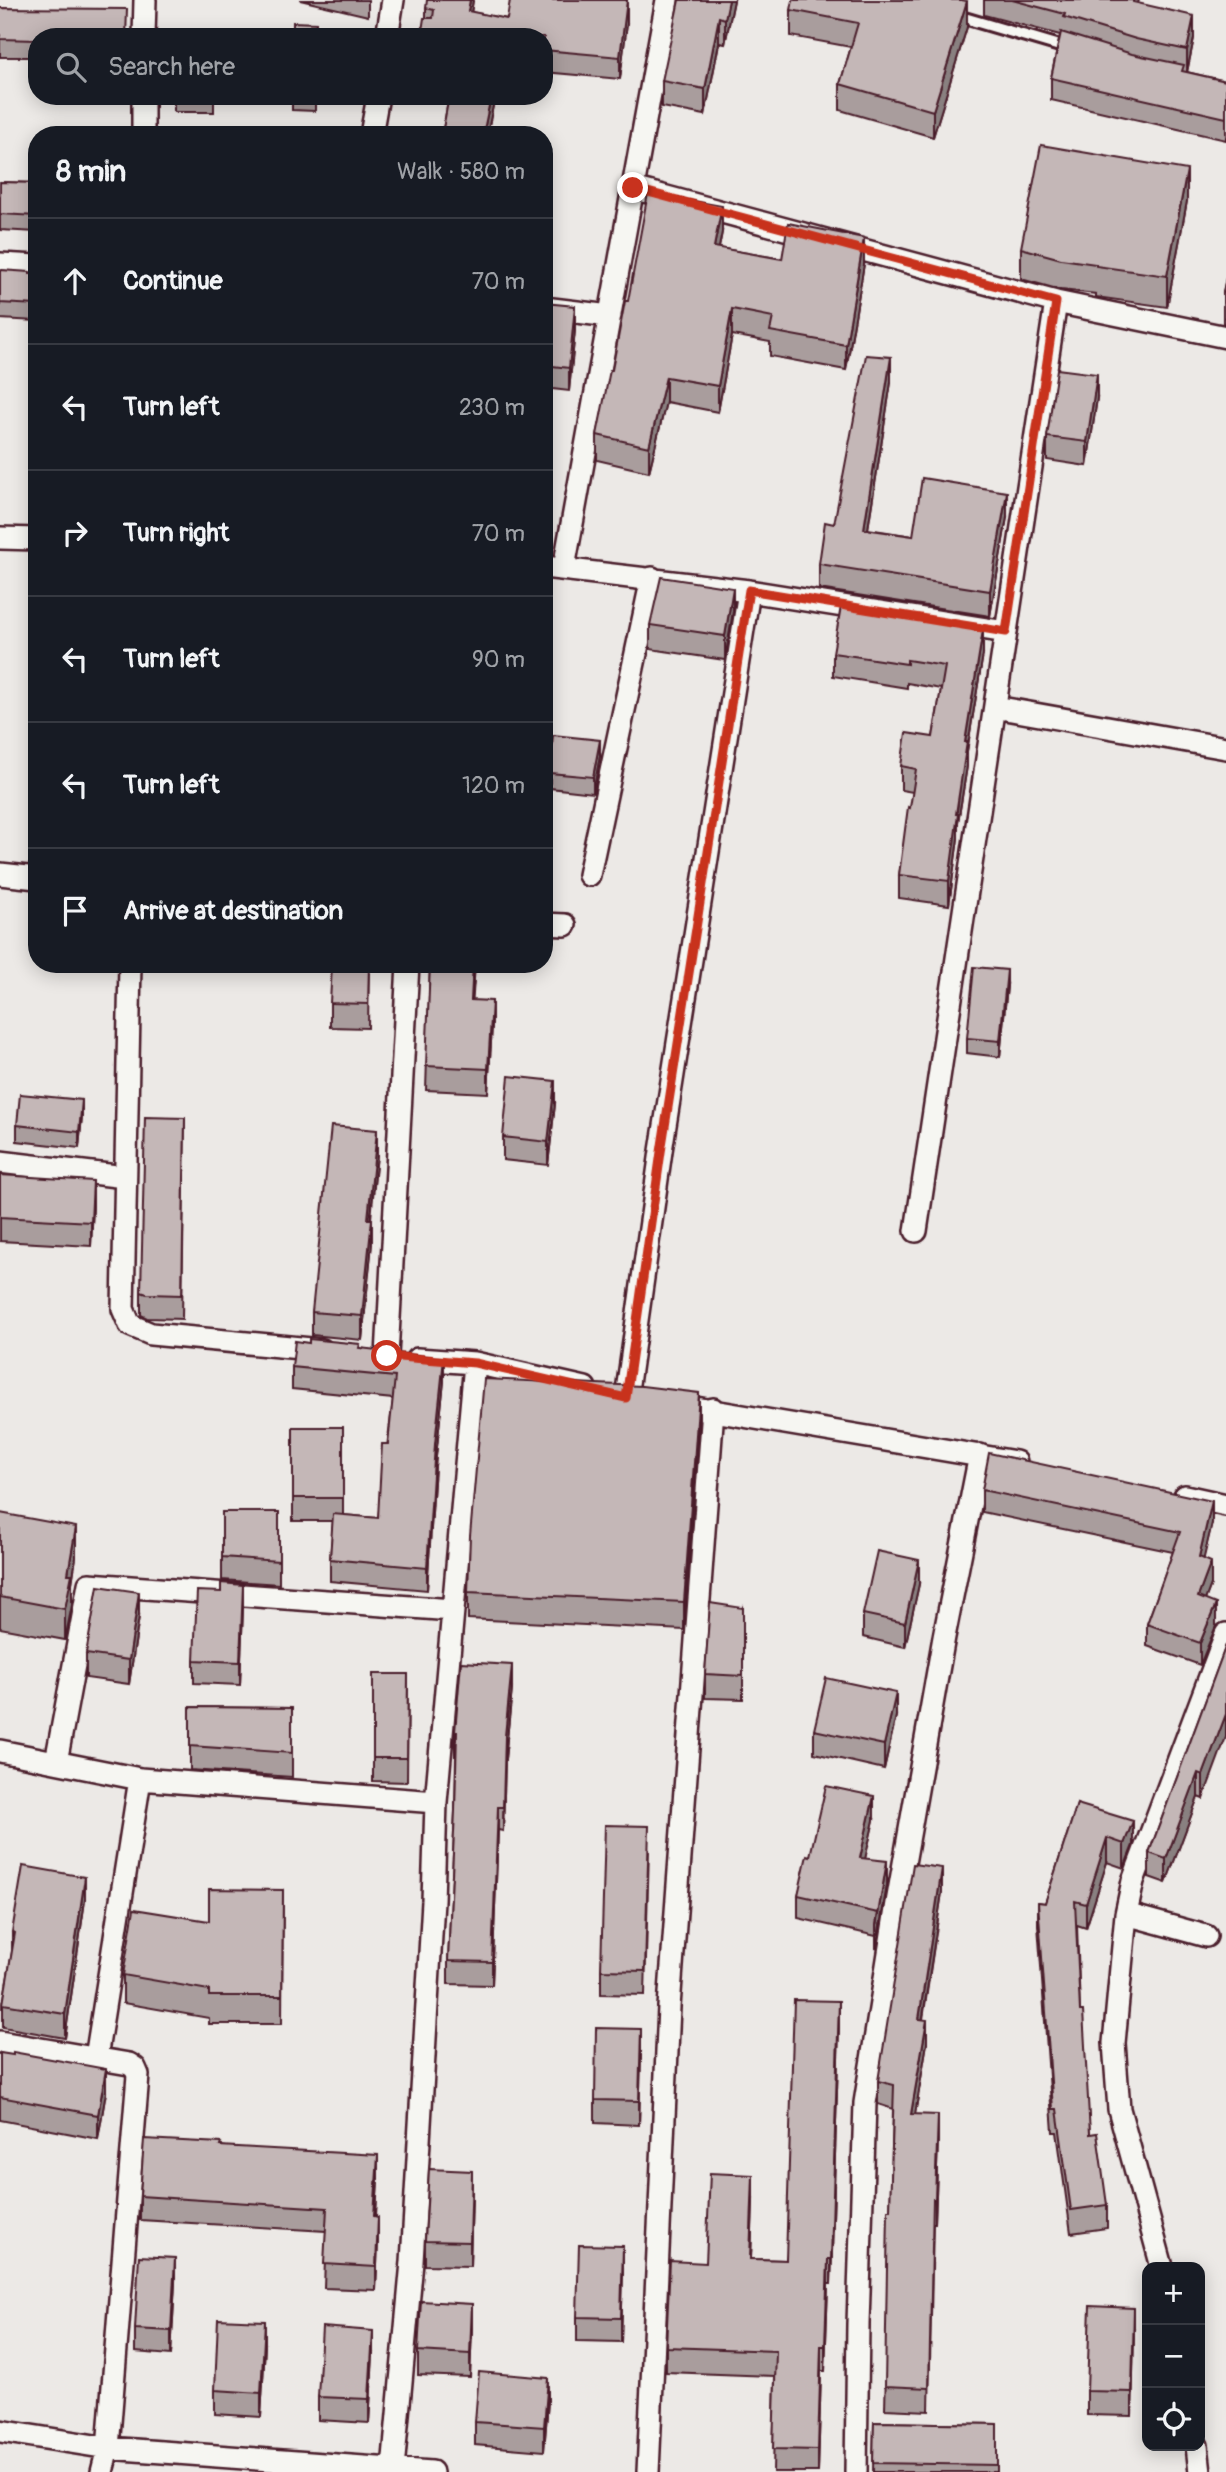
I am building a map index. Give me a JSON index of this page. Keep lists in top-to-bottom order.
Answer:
{
  "page": {
    "search": "Search here",
    "heading": ["8 min", "Walk · 580 m"],
    "list": [
      ["Continue", "70 m"],
      ["Turn left", "230 m"],
      ["Turn right", "70 m"],
      ["Turn left", "90 m"],
      ["Turn left", "120 m"],
      "Arrive at destination"
    ],
    "map_buttons": ["+", "−"]
  }
}
